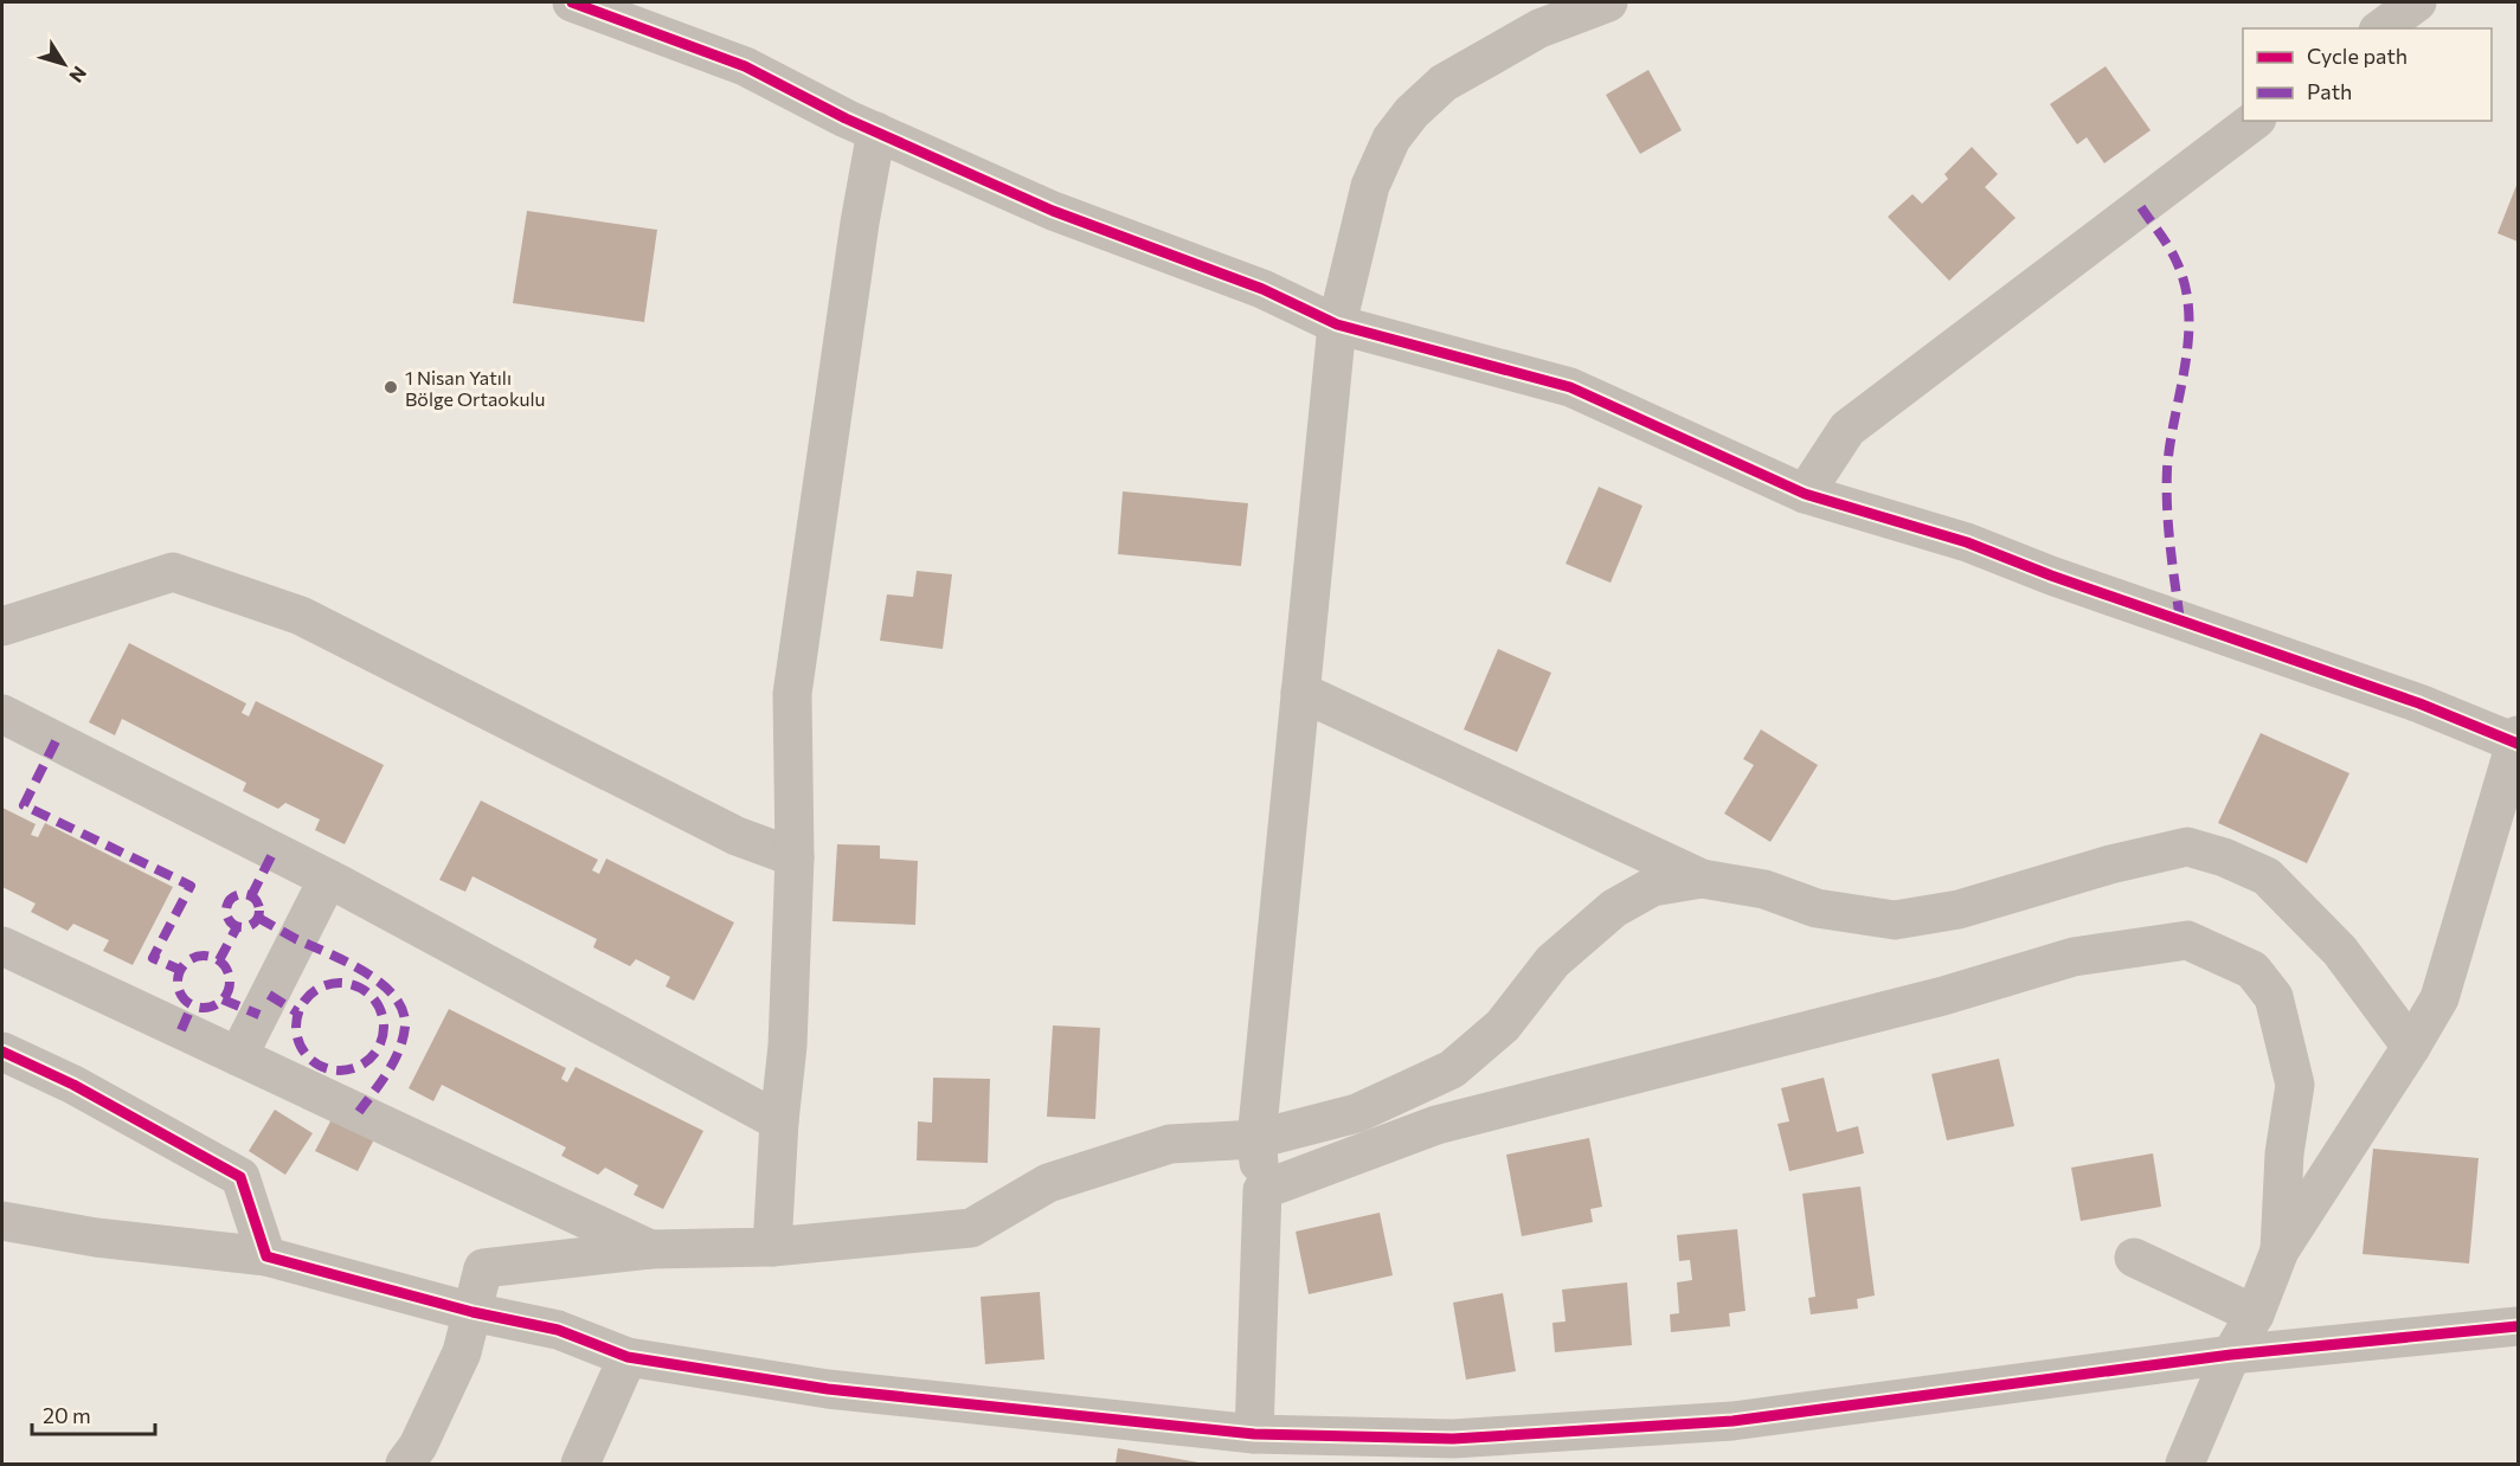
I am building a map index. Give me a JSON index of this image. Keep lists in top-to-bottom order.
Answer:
{
  "places": ["1 Nisan Yatılı Bölge Ortaokulu"],
  "legend": ["Cycle path", "Path"],
  "scale_bar": "20 m",
  "north": "bottom right"
}
